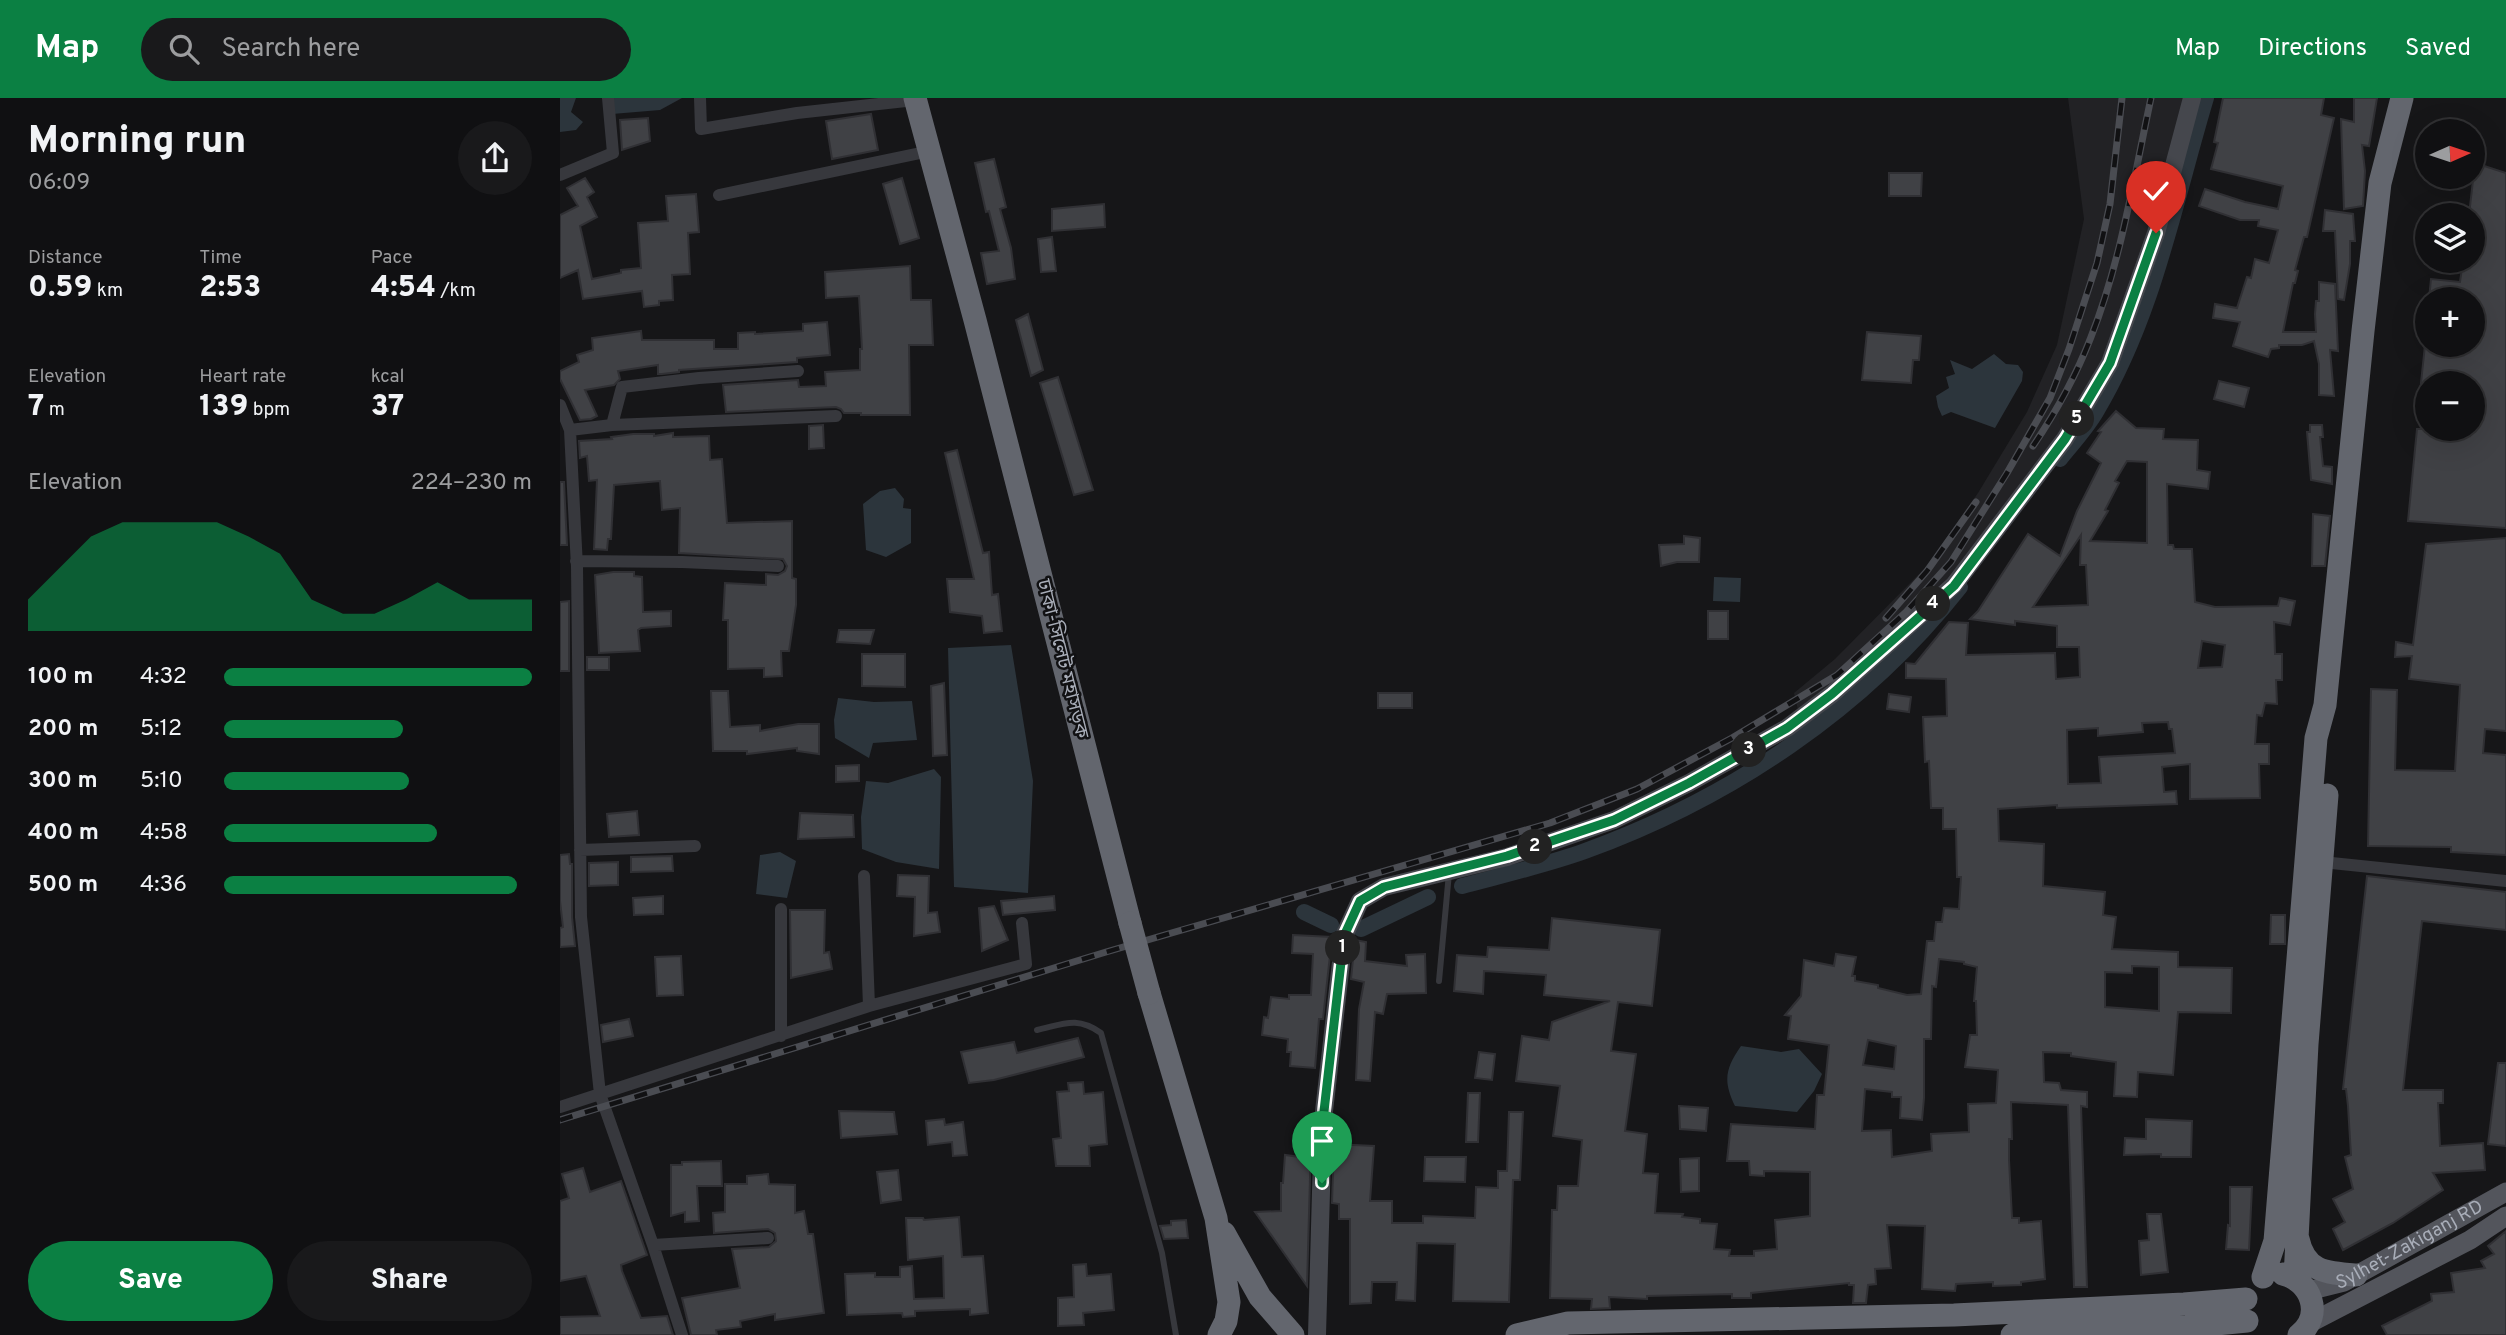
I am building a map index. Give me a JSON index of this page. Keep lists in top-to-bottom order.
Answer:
{
  "streets": {
    "highway": ["ঢাকা-সিলেট মহাসড়ক"],
    "main road": ["Sylhet-Zakiganj RD"]
  },
  "north": "right",
  "page": {
    "header": "Map",
    "search": "Search here",
    "nav": ["Map", "Directions", "Saved"],
    "heading": ["Morning run", "06:09"],
    "map_buttons": ["+", "−"],
    "stats": [
      ["Distance", "0.59 km"],
      ["Time", "2:53"],
      ["Pace", "4:54 /km"],
      ["Elevation", "7 m"],
      ["Heart rate", "139 bpm"],
      ["kcal", "37"]
    ],
    "pins": [
      "5",
      "4",
      "3",
      "2",
      "1"
    ],
    "chart": ["Elevation", "224–230 m"],
    "list": [
      {
        "name": "100 m",
        "note": "4:32"
      },
      {
        "name": "200 m",
        "note": "5:12"
      },
      {
        "name": "300 m",
        "note": "5:10"
      },
      {
        "name": "400 m",
        "note": "4:58"
      },
      {
        "name": "500 m",
        "note": "4:36"
      }
    ],
    "buttons": ["Save", "Share"]
  }
}
